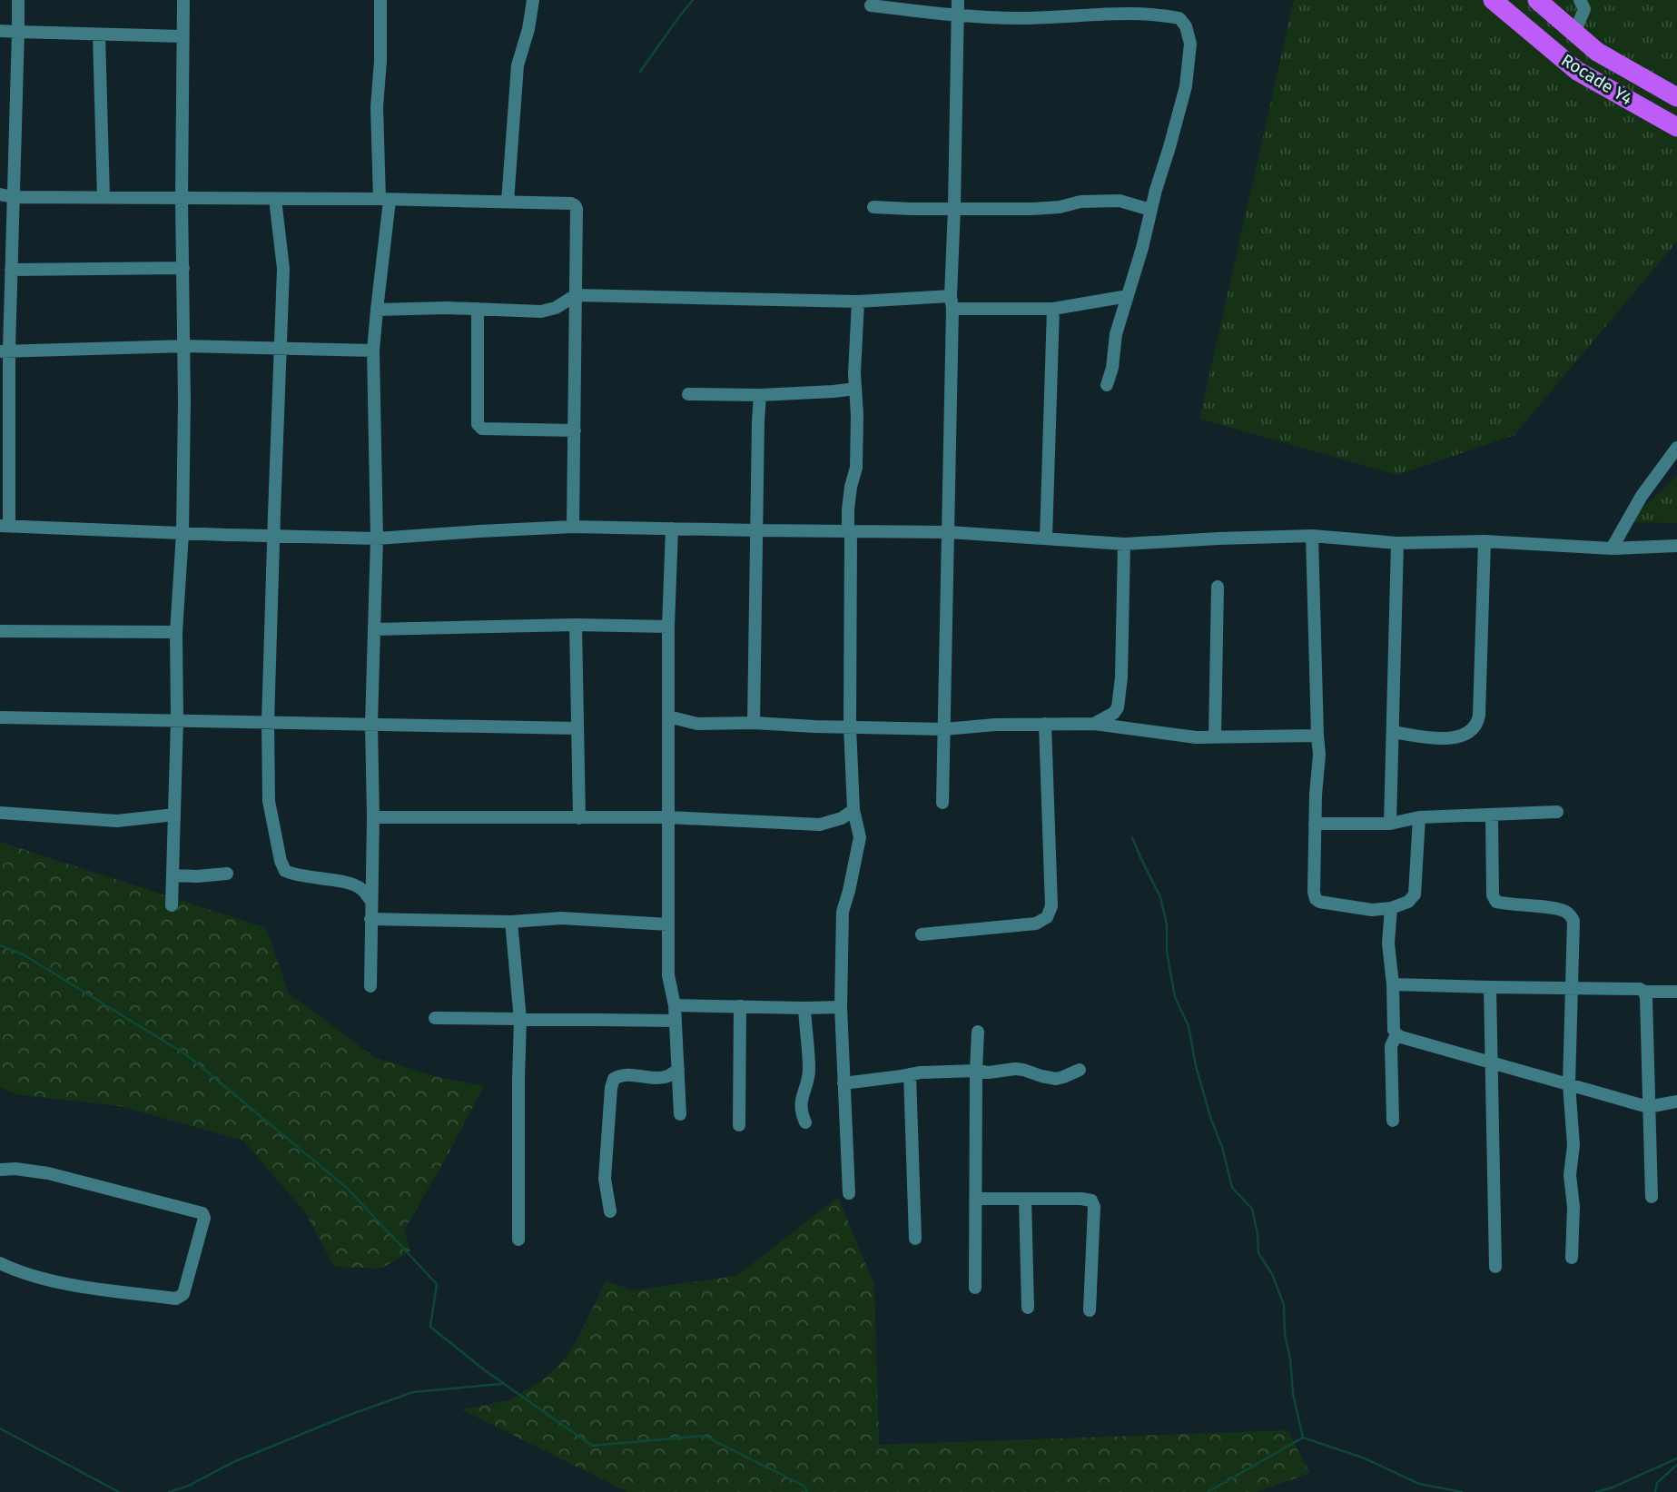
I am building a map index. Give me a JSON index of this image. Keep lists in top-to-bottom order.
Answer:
{
  "streets": {
    "highway": ["Rocade Y4"]
  }
}
